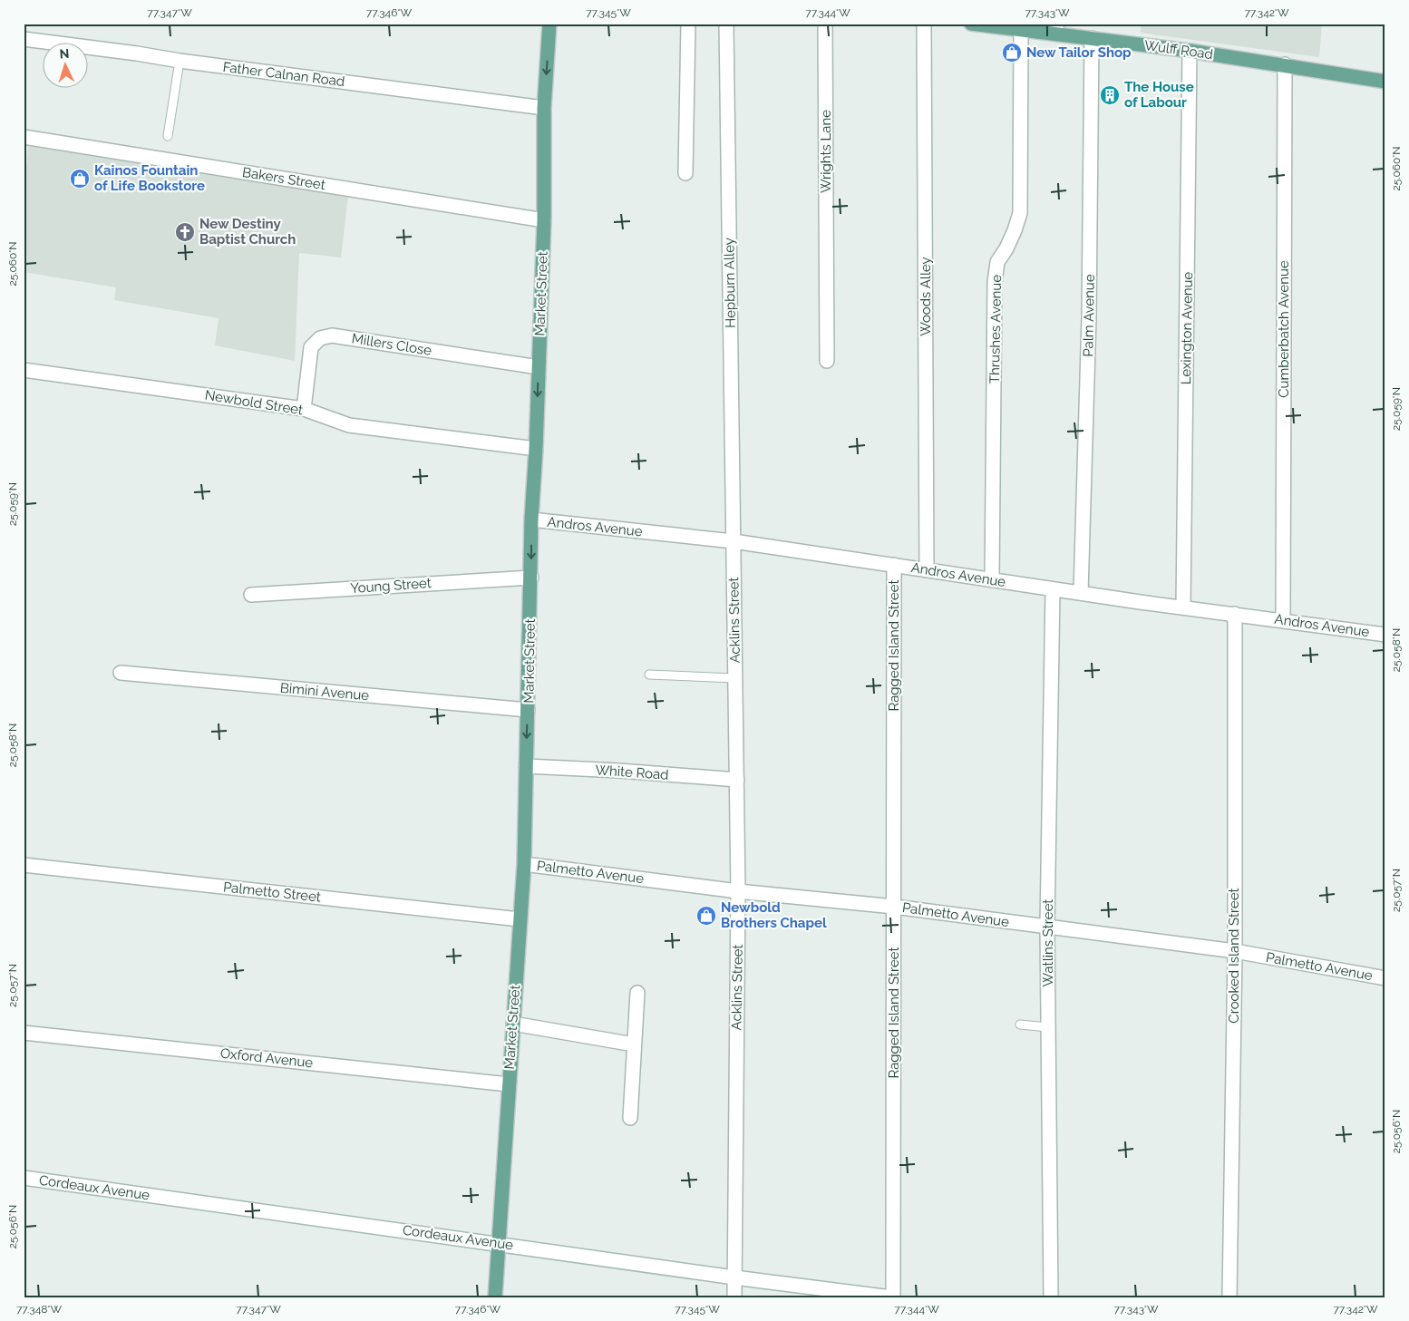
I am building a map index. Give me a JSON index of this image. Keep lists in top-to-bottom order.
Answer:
{
  "streets": {
    "main road": ["Wulff Road", "Market Street"],
    "street": [
      "Father Calnan Road",
      "Wrights Lane",
      "Bakers Street",
      "Hepburn Alley",
      "Woods Alley",
      "Palm Avenue",
      "Lexington Avenue",
      "Thrushes Avenue",
      "Cumberbatch Avenue",
      "Millers Close",
      "Newbold Street",
      "Andros Avenue",
      "Young Street",
      "Acklins Street",
      "Ragged Island Street",
      "Bimini Avenue",
      "White Road",
      "Palmetto Avenue",
      "Palmetto Street",
      "Watlins Street",
      "Crooked Island Street",
      "Oxford Avenue",
      "Cordeaux Avenue"
    ]
  },
  "crossings": [
    ["Wulff Road", "Palm Avenue"],
    ["Wulff Road", "Lexington Avenue"],
    ["Wulff Road", "Thrushes Avenue"],
    ["Wulff Road", "Cumberbatch Avenue"],
    ["Father Calnan Road", "Market Street"],
    ["Bakers Street", "Market Street"],
    ["Hepburn Alley", "Andros Avenue"],
    ["Hepburn Alley", "Acklins Street"],
    ["Market Street", "Millers Close"],
    ["Market Street", "Newbold Street"],
    ["Market Street", "Andros Avenue"],
    ["Market Street", "Young Street"],
    ["Market Street", "Bimini Avenue"],
    ["Market Street", "White Road"],
    ["Market Street", "Palmetto Avenue"],
    ["Market Street", "Palmetto Street"],
    ["Market Street", "Oxford Avenue"],
    ["Market Street", "Cordeaux Avenue"],
    ["Woods Alley", "Andros Avenue"],
    ["Palm Avenue", "Andros Avenue"],
    ["Lexington Avenue", "Andros Avenue"],
    ["Thrushes Avenue", "Andros Avenue"],
    ["Cumberbatch Avenue", "Andros Avenue"],
    ["Millers Close", "Newbold Street"],
    ["Andros Avenue", "Acklins Street"],
    ["Andros Avenue", "Ragged Island Street"],
    ["Andros Avenue", "Watlins Street"],
    ["Andros Avenue", "Crooked Island Street"],
    ["Acklins Street", "White Road"],
    ["Acklins Street", "Palmetto Avenue"],
    ["Acklins Street", "Cordeaux Avenue"],
    ["Ragged Island Street", "Palmetto Avenue"],
    ["Ragged Island Street", "Cordeaux Avenue"],
    ["Palmetto Avenue", "Watlins Street"],
    ["Palmetto Avenue", "Crooked Island Street"]
  ],
  "places": {
    "shop": ["New Tailor Shop", "Kainos Fountain of Life Bookstore", "Newbold Brothers Chapel"],
    "building": ["The House of Labour"],
    "church": ["New Destiny Baptist Church"]
  },
  "north": "top",
  "coordinates": [
    "77.347°W",
    "77.346°W",
    "77.345°W",
    "77.344°W",
    "77.343°W",
    "77.342°W",
    "25.060°N",
    "25.059°N",
    "25.058°N",
    "25.057°N",
    "25.056°N",
    "77.348°W"
  ]
}
